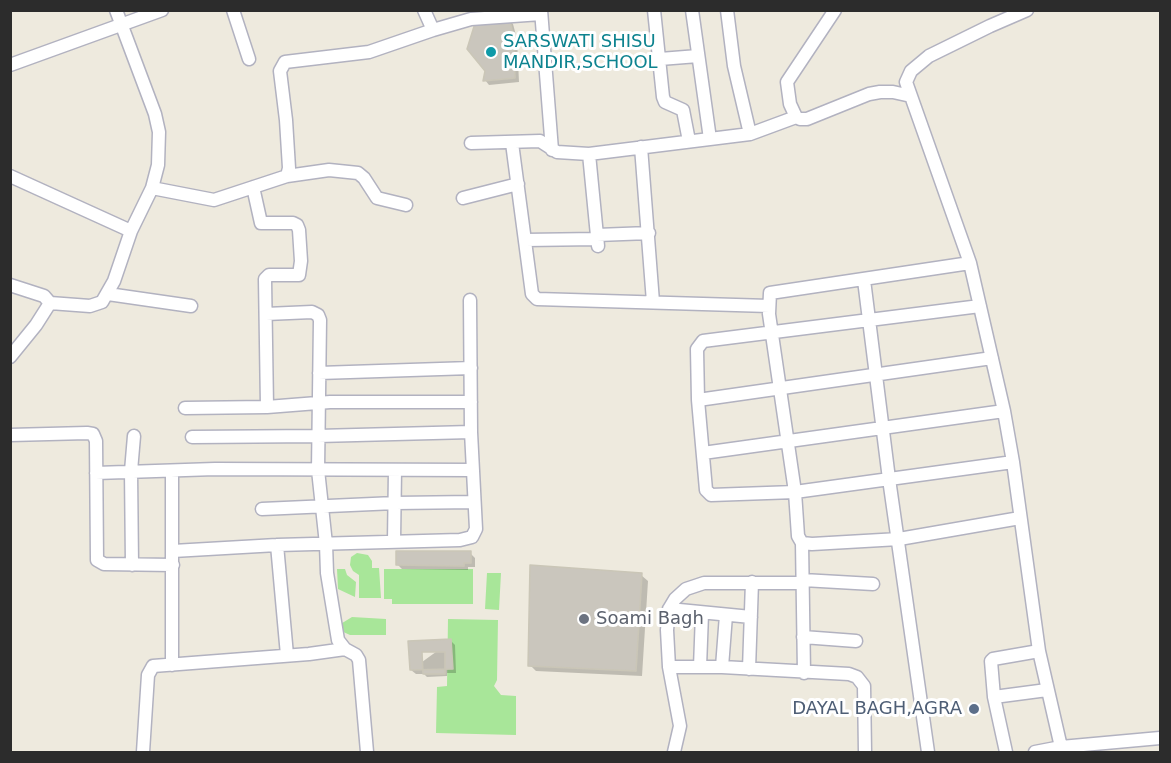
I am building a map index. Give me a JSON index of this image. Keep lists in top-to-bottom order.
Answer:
{
  "places": ["SARSWATI SHISU MANDIR,SCHOOL", "Soami Bagh", "DAYAL BAGH,AGRA"]
}
